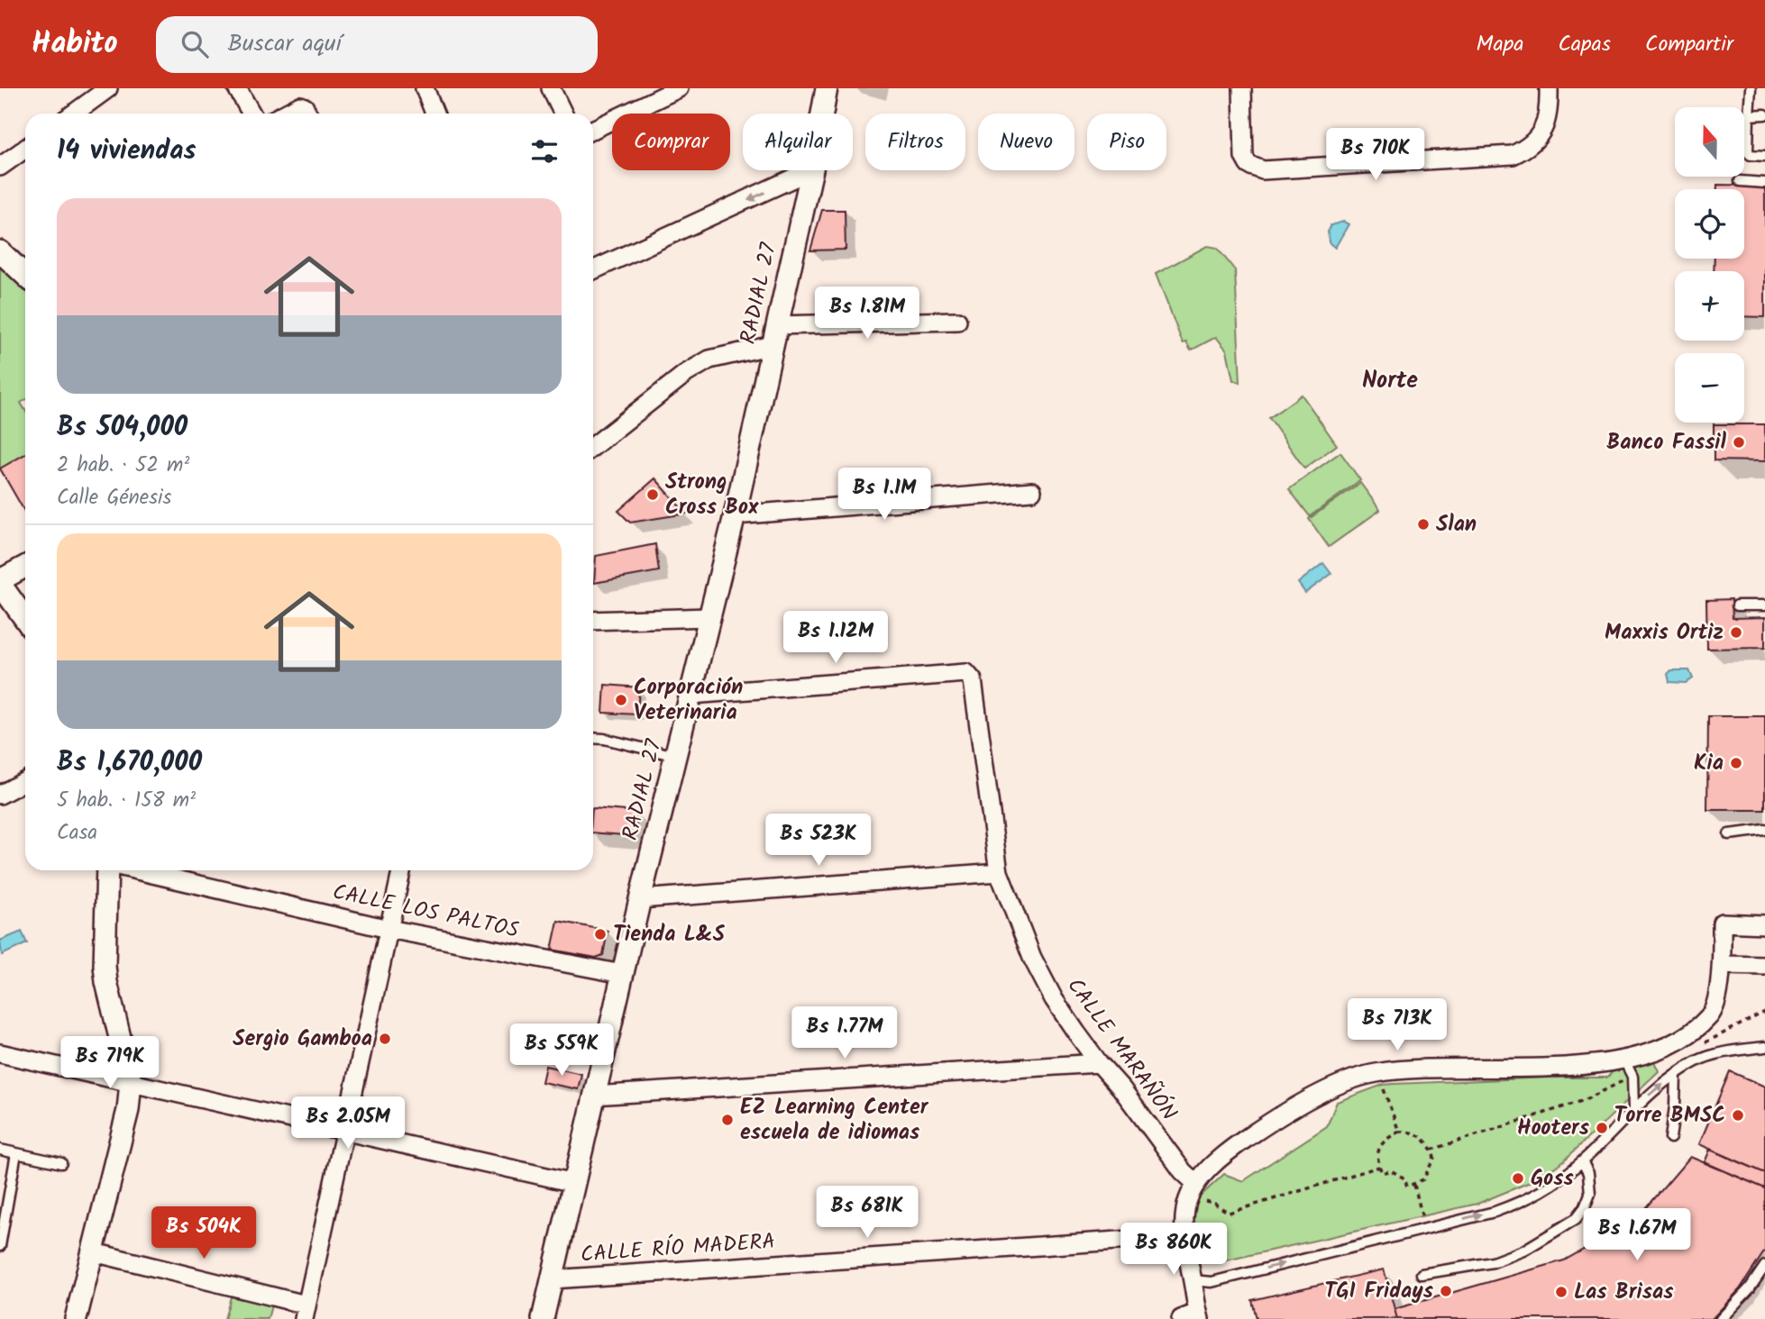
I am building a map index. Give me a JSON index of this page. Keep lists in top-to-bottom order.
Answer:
{
  "streets": {
    "street": [
      "RADIAL 27",
      "CALLE LOS PALTOS",
      "CALLE MARAÑÓN",
      "CALLE RÍO MADERA"
    ]
  },
  "crossings": [
    ["RADIAL 27", "CALLE LOS PALTOS"],
    ["RADIAL 27", "CALLE MARAÑÓN"],
    ["RADIAL 27", "CALLE RÍO MADERA"]
  ],
  "districts": ["Norte"],
  "places": [
    "Banco Fassil",
    "Strong Cross Box",
    "Slan",
    "Maxxis Ortiz",
    "Corporación Veterinaria",
    "Kia",
    "Tienda L&S",
    "Sergio Gamboa",
    "Torre BMSC",
    "EZ Learning Center escuela de idiomas",
    "Hooters",
    "Goss",
    "TGI Fridays",
    "Las Brisas"
  ],
  "north": "top",
  "page": {
    "header": "Habito",
    "search": "Buscar aquí",
    "nav": ["Mapa", "Capas", "Compartir"],
    "map_buttons": ["+", "−"],
    "chip": [
      "Comprar",
      "Alquilar",
      "Filtros",
      "Nuevo",
      "Piso"
    ],
    "heading": "14 viviendas",
    "price": [
      "Bs 710K",
      "Bs 1.81M",
      "Bs 1.1M",
      "Bs 1.12M",
      "Bs 523K",
      "Bs 713K",
      "Bs 1.77M",
      "Bs 559K",
      "Bs 719K",
      "Bs 2.05M",
      "Bs 681K",
      "Bs 504K",
      "Bs 1.67M",
      "Bs 860K"
    ],
    "list": [
      {
        "name": "Bs 504,000",
        "note": "2 hab. · 52 m² · Calle Génesis"
      },
      {
        "name": "Bs 1,670,000",
        "note": "5 hab. · 158 m² · Casa"
      }
    ]
  }
}
